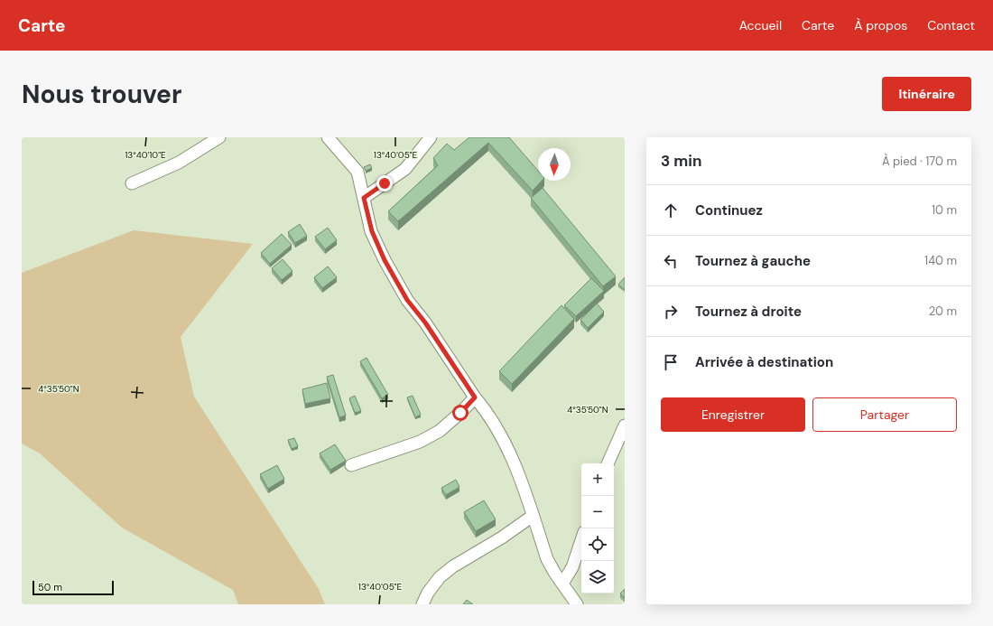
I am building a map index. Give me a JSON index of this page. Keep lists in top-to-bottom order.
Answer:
{
  "scale_bar": "50 m",
  "north": "bottom",
  "page": {
    "header": "Carte",
    "nav": [
      "Accueil",
      "Carte",
      "À propos",
      "Contact"
    ],
    "buttons": [
      "Itinéraire",
      ["Enregistrer", "Partager"]
    ],
    "title": "Nous trouver",
    "heading": ["3 min", "À pied · 170 m"],
    "list": [
      ["Continuez", "10 m"],
      ["Tournez à gauche", "140 m"],
      ["Tournez à droite", "20 m"],
      "Arrivée à destination"
    ],
    "map_buttons": ["+", "−"],
    "scale": "50 m"
  },
  "coordinates": ["13°40'10\"E", "13°40'05\"E", "4°35'50\"N"]
}
